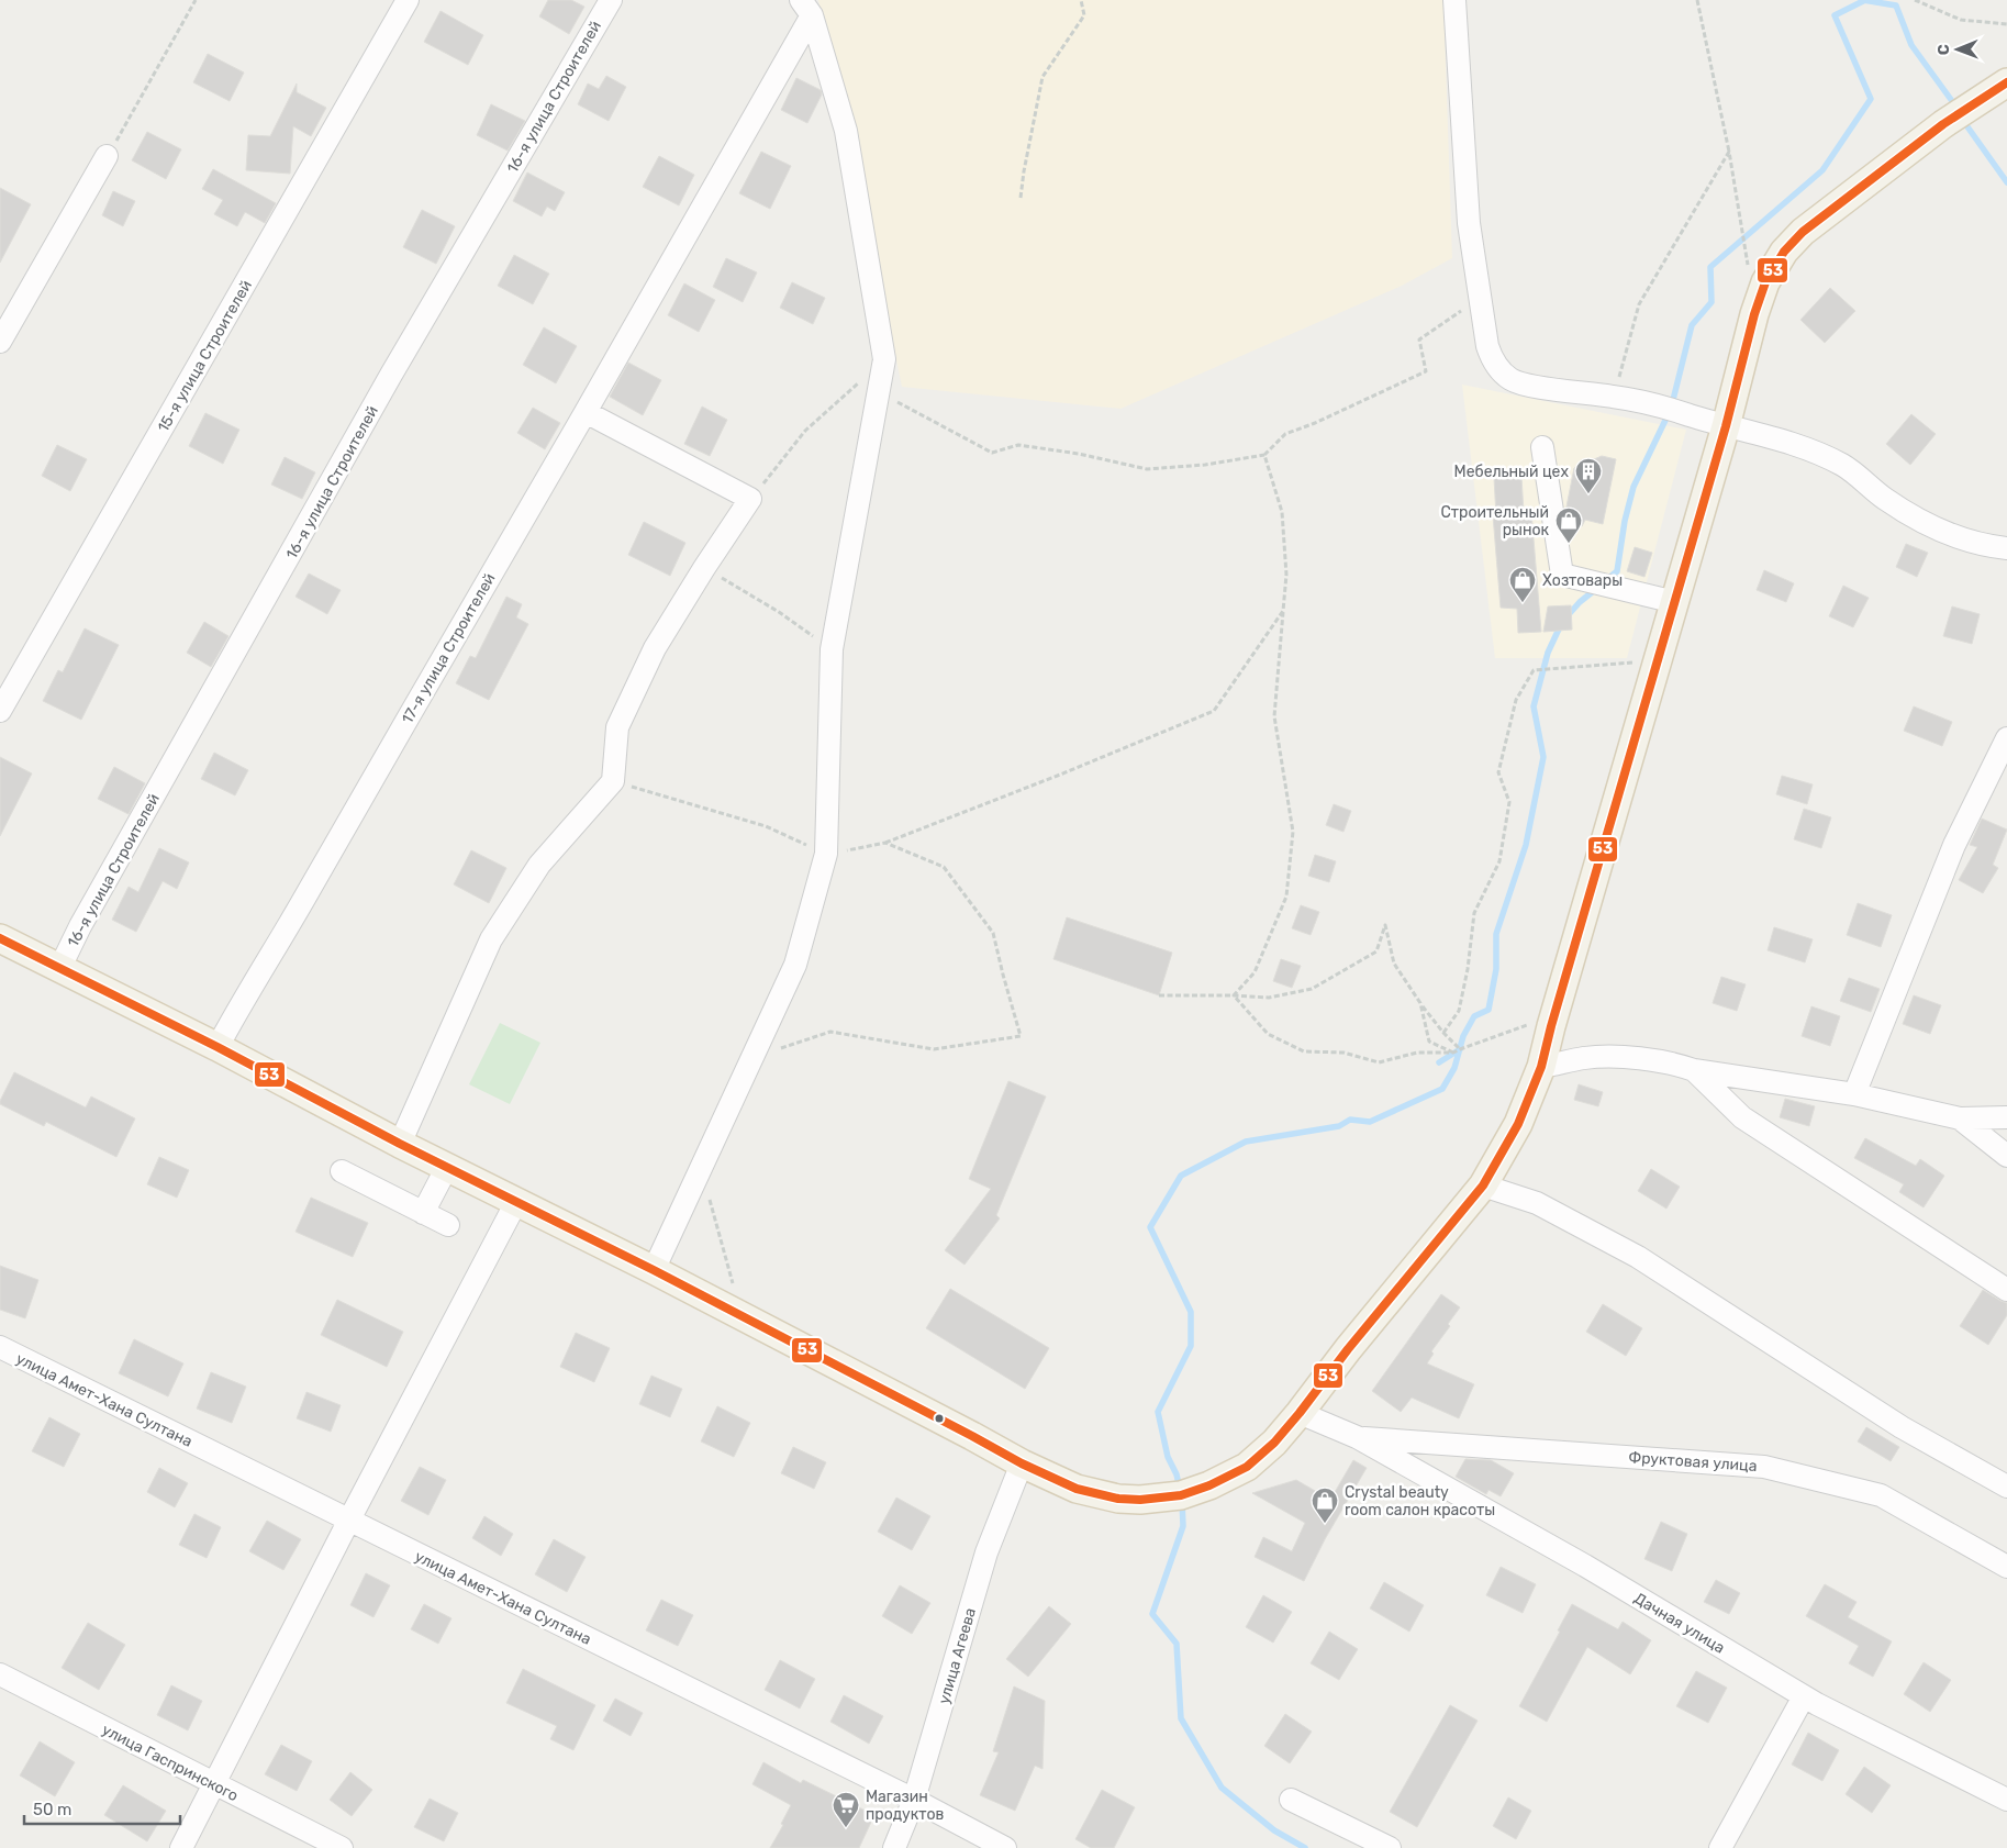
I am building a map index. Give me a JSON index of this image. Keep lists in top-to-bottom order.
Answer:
{
  "streets": {
    "street": [
      "16-я улица Строителей",
      "15-я улица Строителей",
      "17-я улица Строителей",
      "улица Амет-Хана Султана",
      "Фруктовая улица",
      "Дачная улица",
      "улица Агеева",
      "улица Гаспринского"
    ]
  },
  "crossings": [
    ["улица Амет-Хана Султана", "улица Агеева"],
    ["Фруктовая улица", "Дачная улица"]
  ],
  "places": {
    "building": ["Мебельный цех"],
    "shop": ["Строительный рынок", "Хозтовары", "Crystal beauty room салон красоты"],
    "supermarket": ["Магазин продуктов"]
  },
  "lines": ["transit line 53"],
  "scale_bar": "50 m",
  "north": "left"
}
